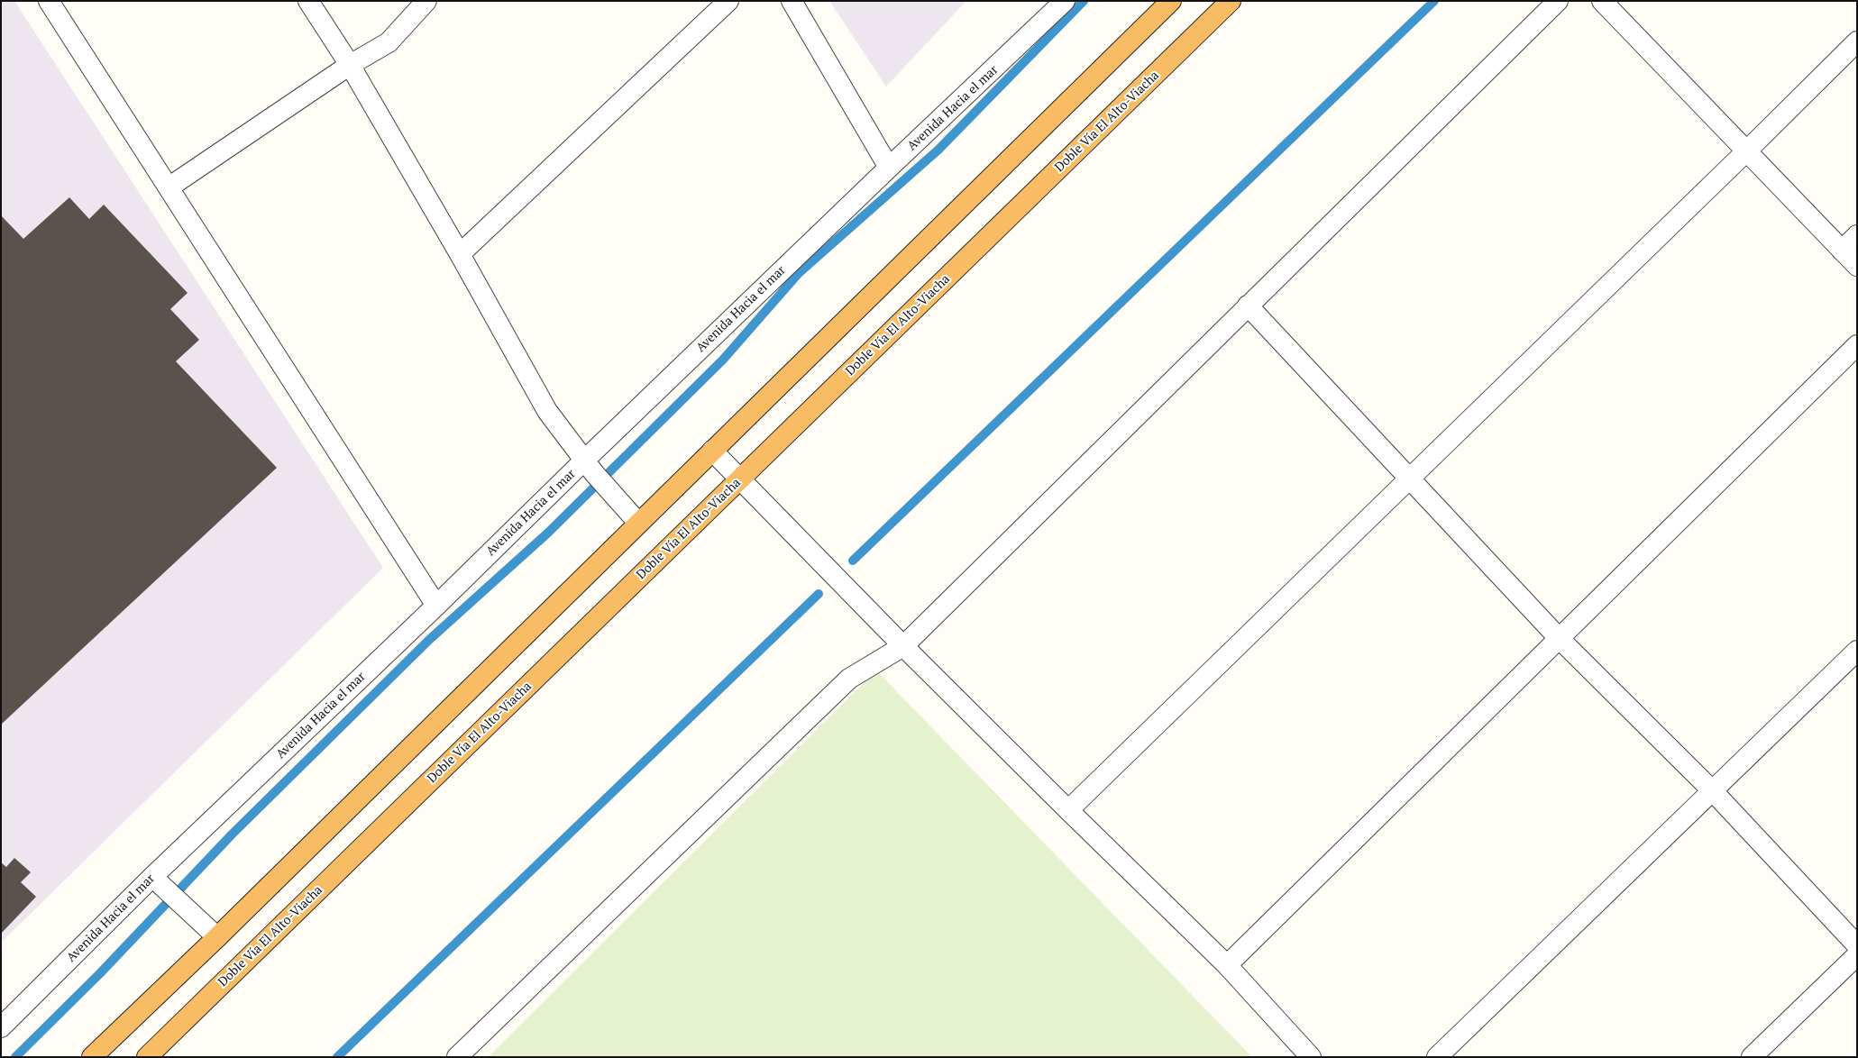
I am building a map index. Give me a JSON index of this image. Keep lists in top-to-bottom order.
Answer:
{
  "streets": {
    "highway": ["Doble Vía El Alto-Viacha"],
    "street": ["Avenida Hacia el mar"]
  }
}
